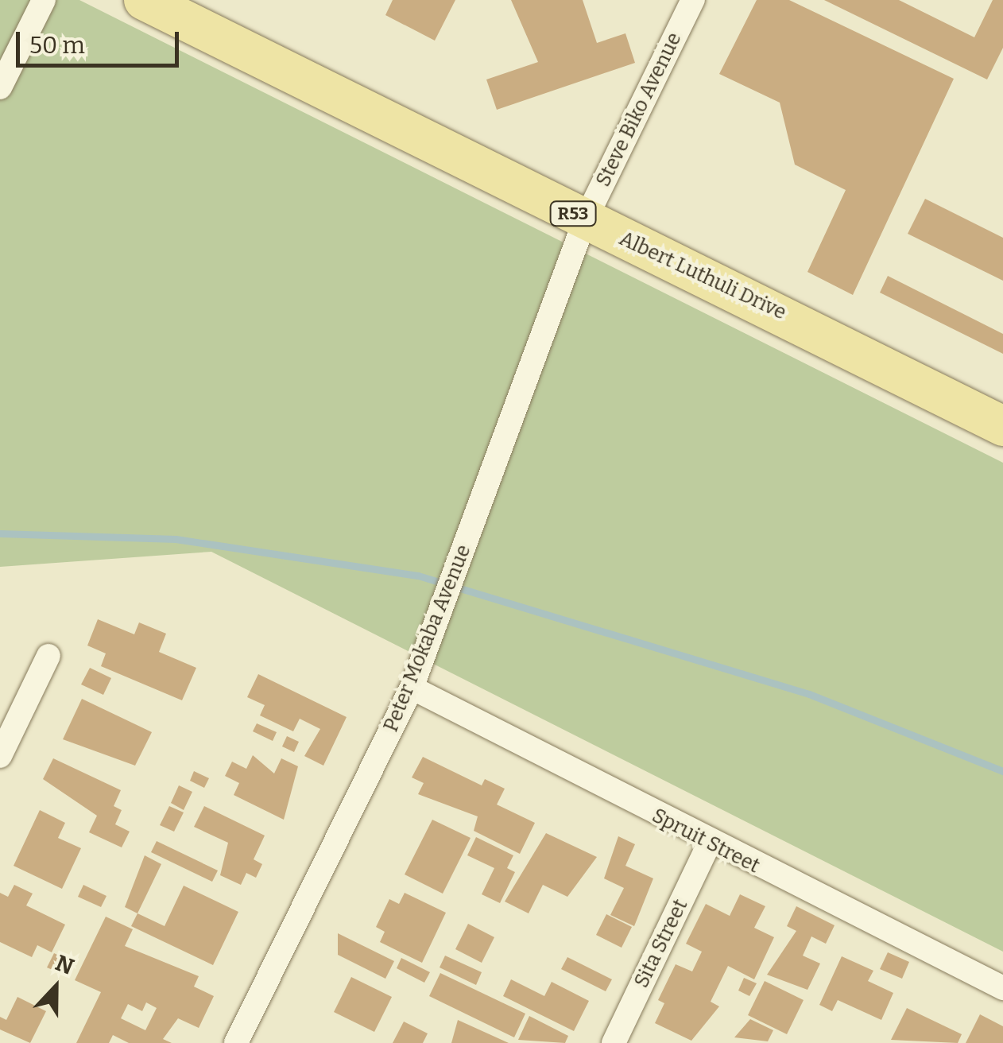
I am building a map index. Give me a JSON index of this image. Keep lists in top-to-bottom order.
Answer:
{
  "streets": {
    "main road": ["R53", "Albert Luthuli Drive"],
    "street": [
      "Steve Biko Avenue",
      "Peter Mokaba Avenue",
      "Spruit Street",
      "Sita Street"
    ]
  },
  "crossings": [
    ["Steve Biko Avenue", "Albert Luthuli Drive"],
    ["Steve Biko Avenue", "Peter Mokaba Avenue"],
    ["Albert Luthuli Drive", "Peter Mokaba Avenue"],
    ["Peter Mokaba Avenue", "Spruit Street"],
    ["Spruit Street", "Sita Street"]
  ],
  "scale_bar": "50 m",
  "north": "top"
}
